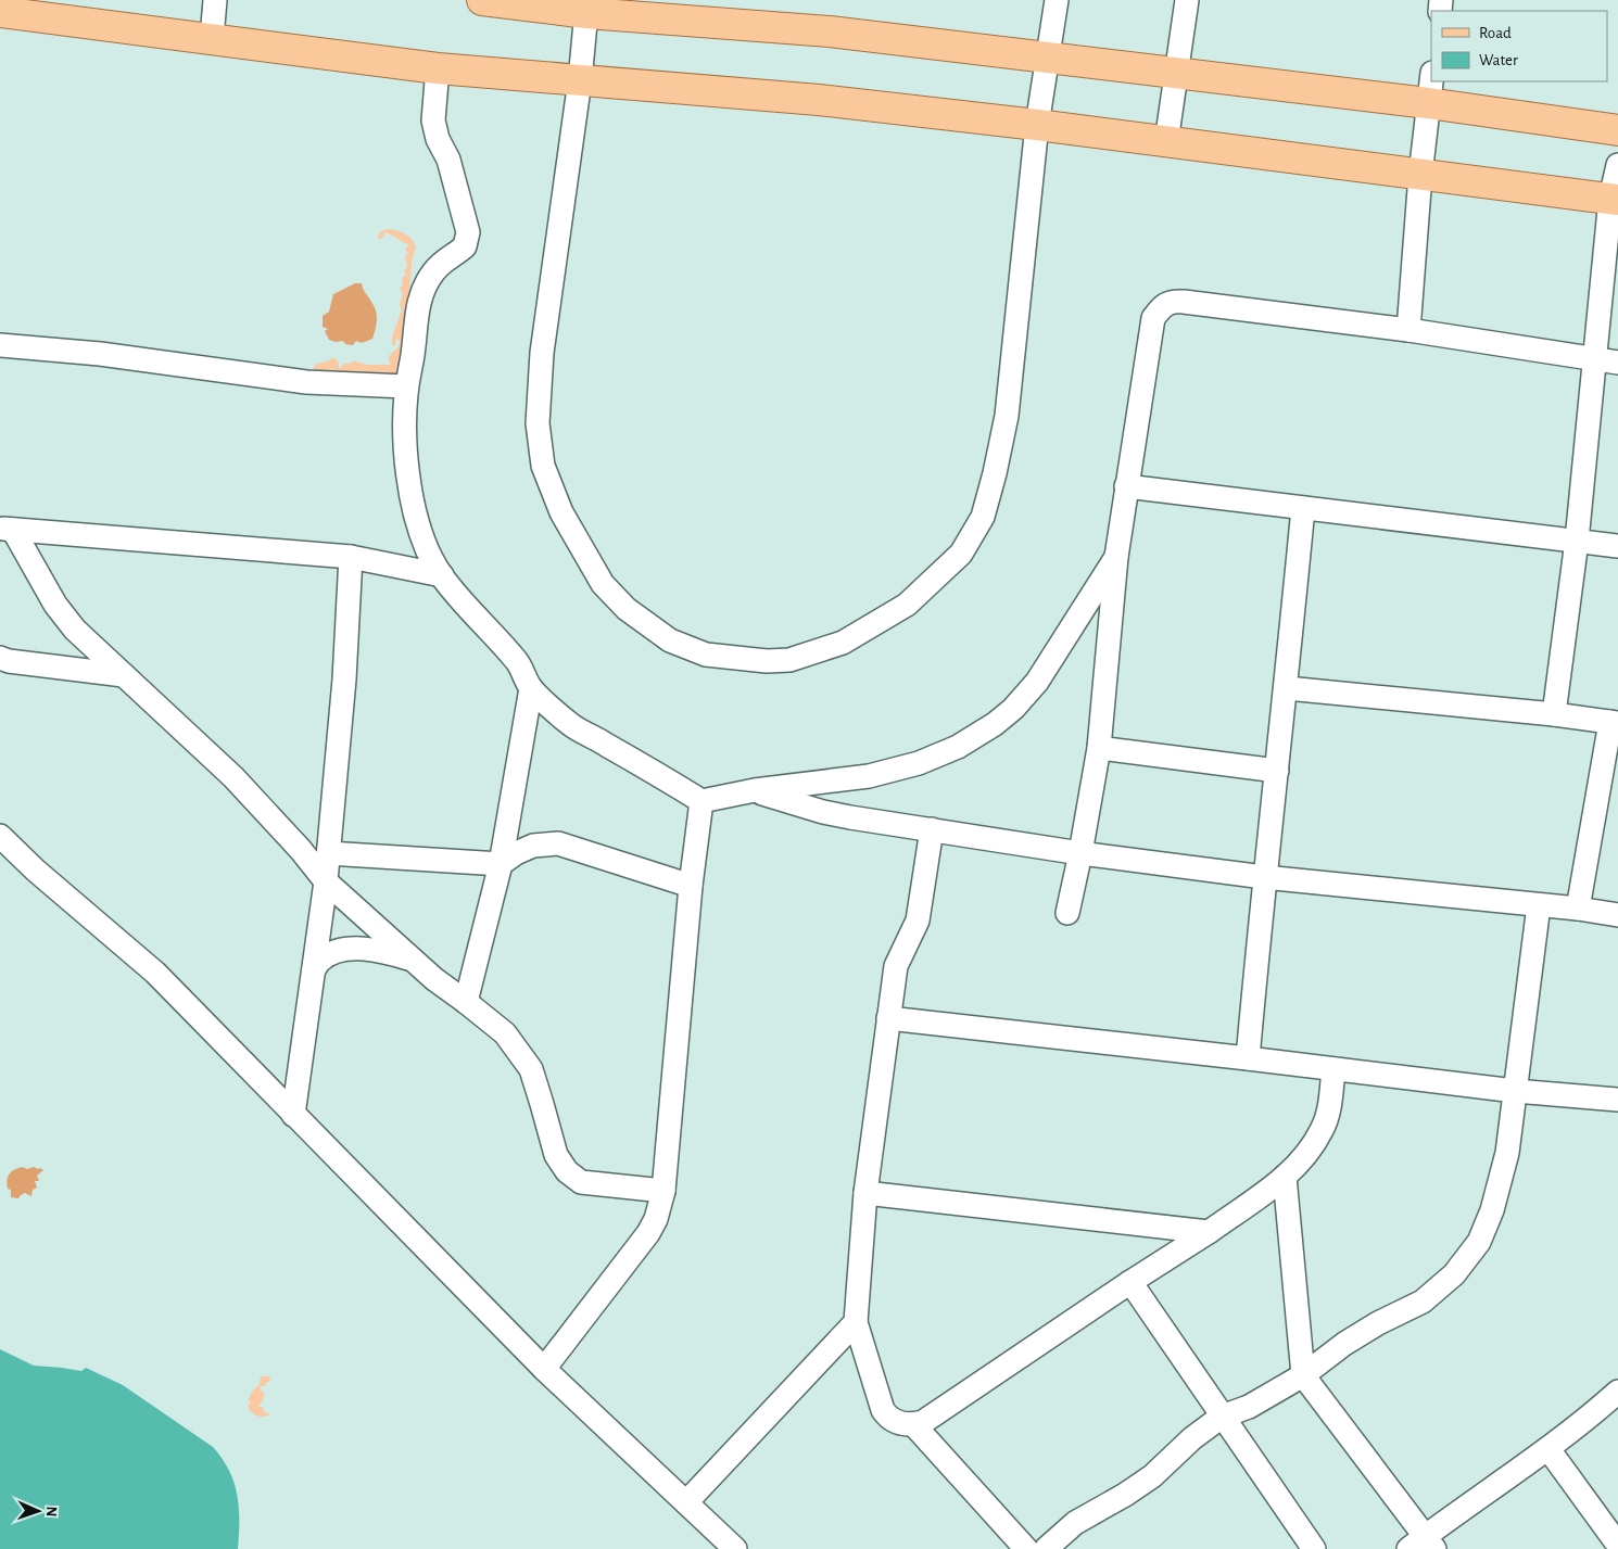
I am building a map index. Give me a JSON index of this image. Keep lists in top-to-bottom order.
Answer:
{
  "legend": ["Road", "Water"],
  "north": "right"
}
